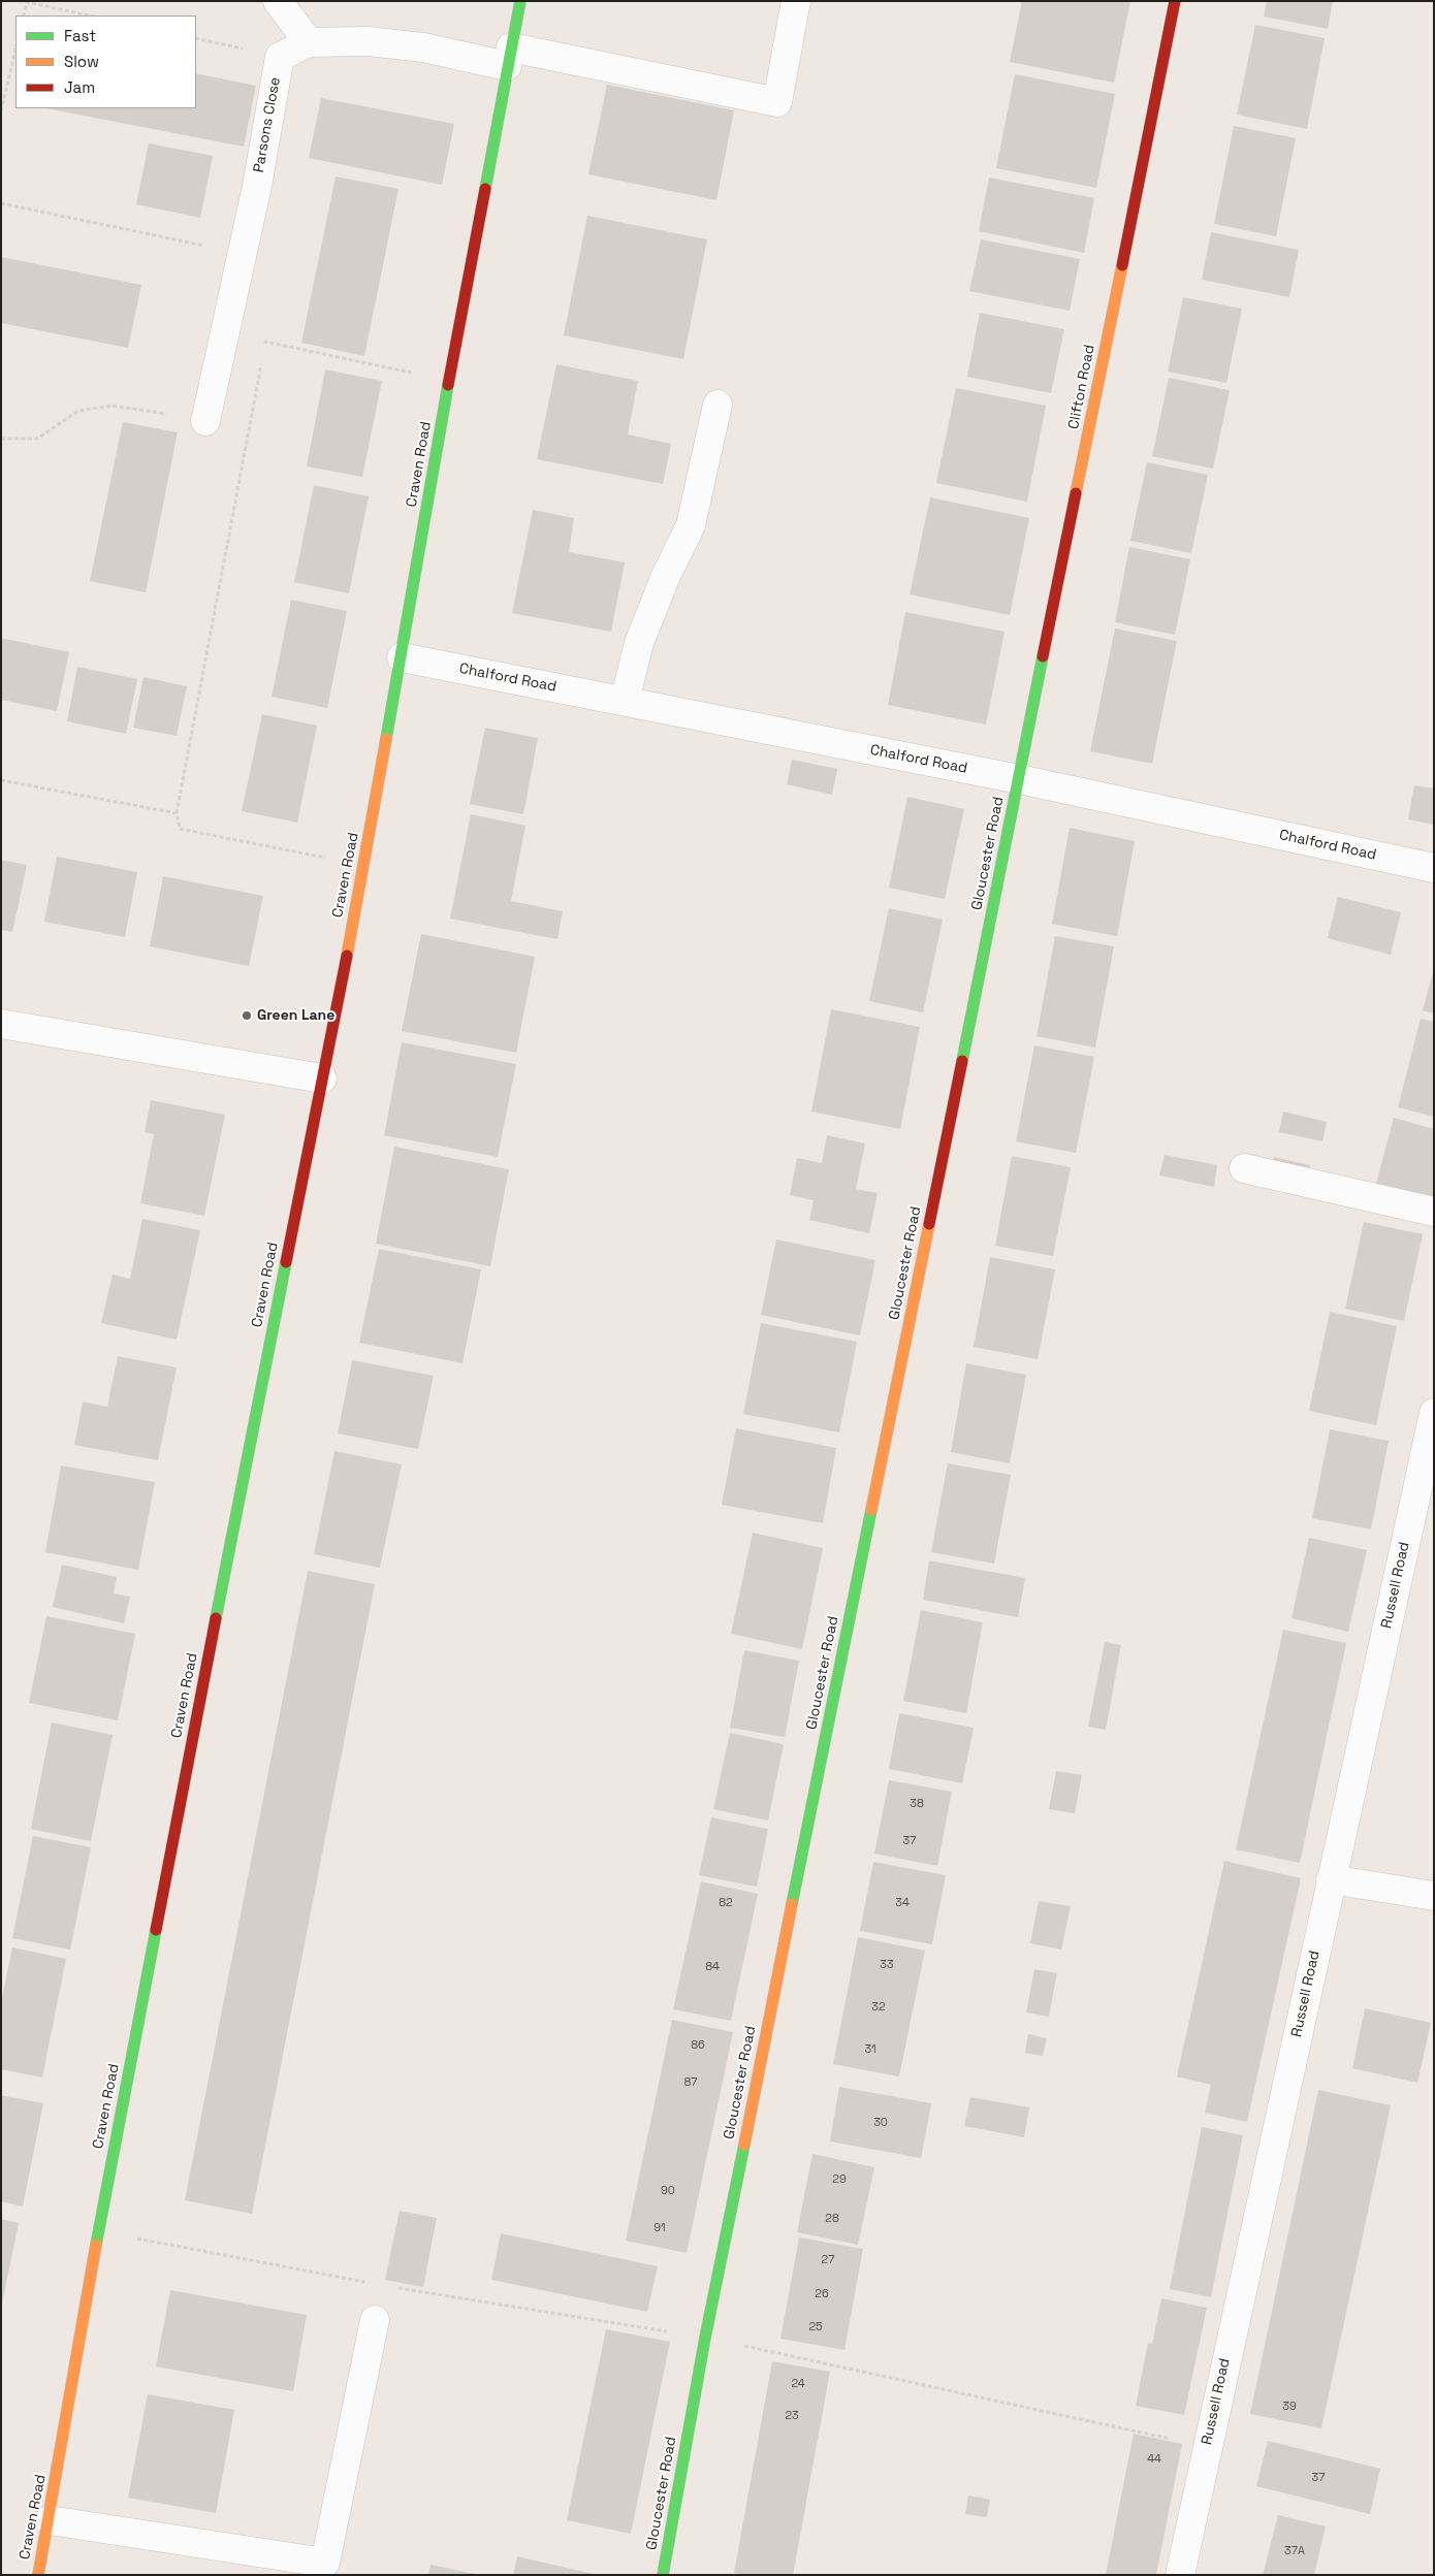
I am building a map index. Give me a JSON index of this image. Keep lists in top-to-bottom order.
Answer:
{
  "streets": {
    "street": [
      "Parsons Close",
      "Clifton Road",
      "Craven Road",
      "Chalford Road",
      "Gloucester Road",
      "Russell Road"
    ]
  },
  "crossings": [
    ["Parsons Close", "Craven Road"],
    ["Clifton Road", "Chalford Road"],
    ["Clifton Road", "Gloucester Road"],
    ["Craven Road", "Chalford Road"],
    ["Chalford Road", "Gloucester Road"]
  ],
  "places": ["Green Lane"],
  "house_numbers": [
    "38",
    "37",
    "82",
    "34",
    "33",
    "84",
    "32",
    "86",
    "31",
    "87",
    "30",
    "29",
    "90",
    "28",
    "91",
    "27",
    "26",
    "25",
    "24",
    "39",
    "23",
    "44",
    "37",
    "37A"
  ],
  "legend": ["Fast", "Slow", "Jam"]
}
